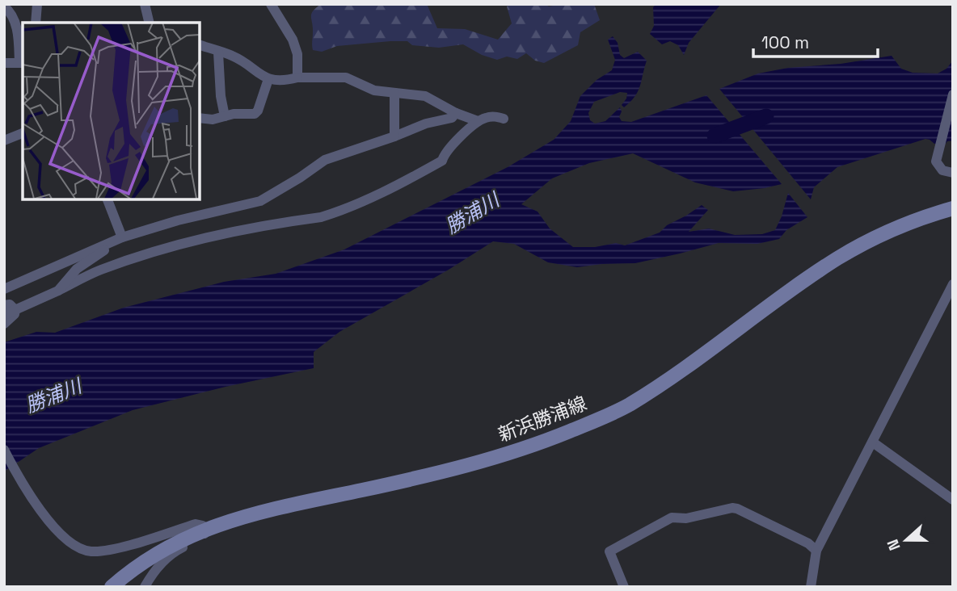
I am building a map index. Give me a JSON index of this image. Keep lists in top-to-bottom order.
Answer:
{
  "streets": {
    "main road": ["新浜勝浦線"]
  },
  "water": ["勝浦川"],
  "scale_bar": "100 m",
  "north": "left"
}
